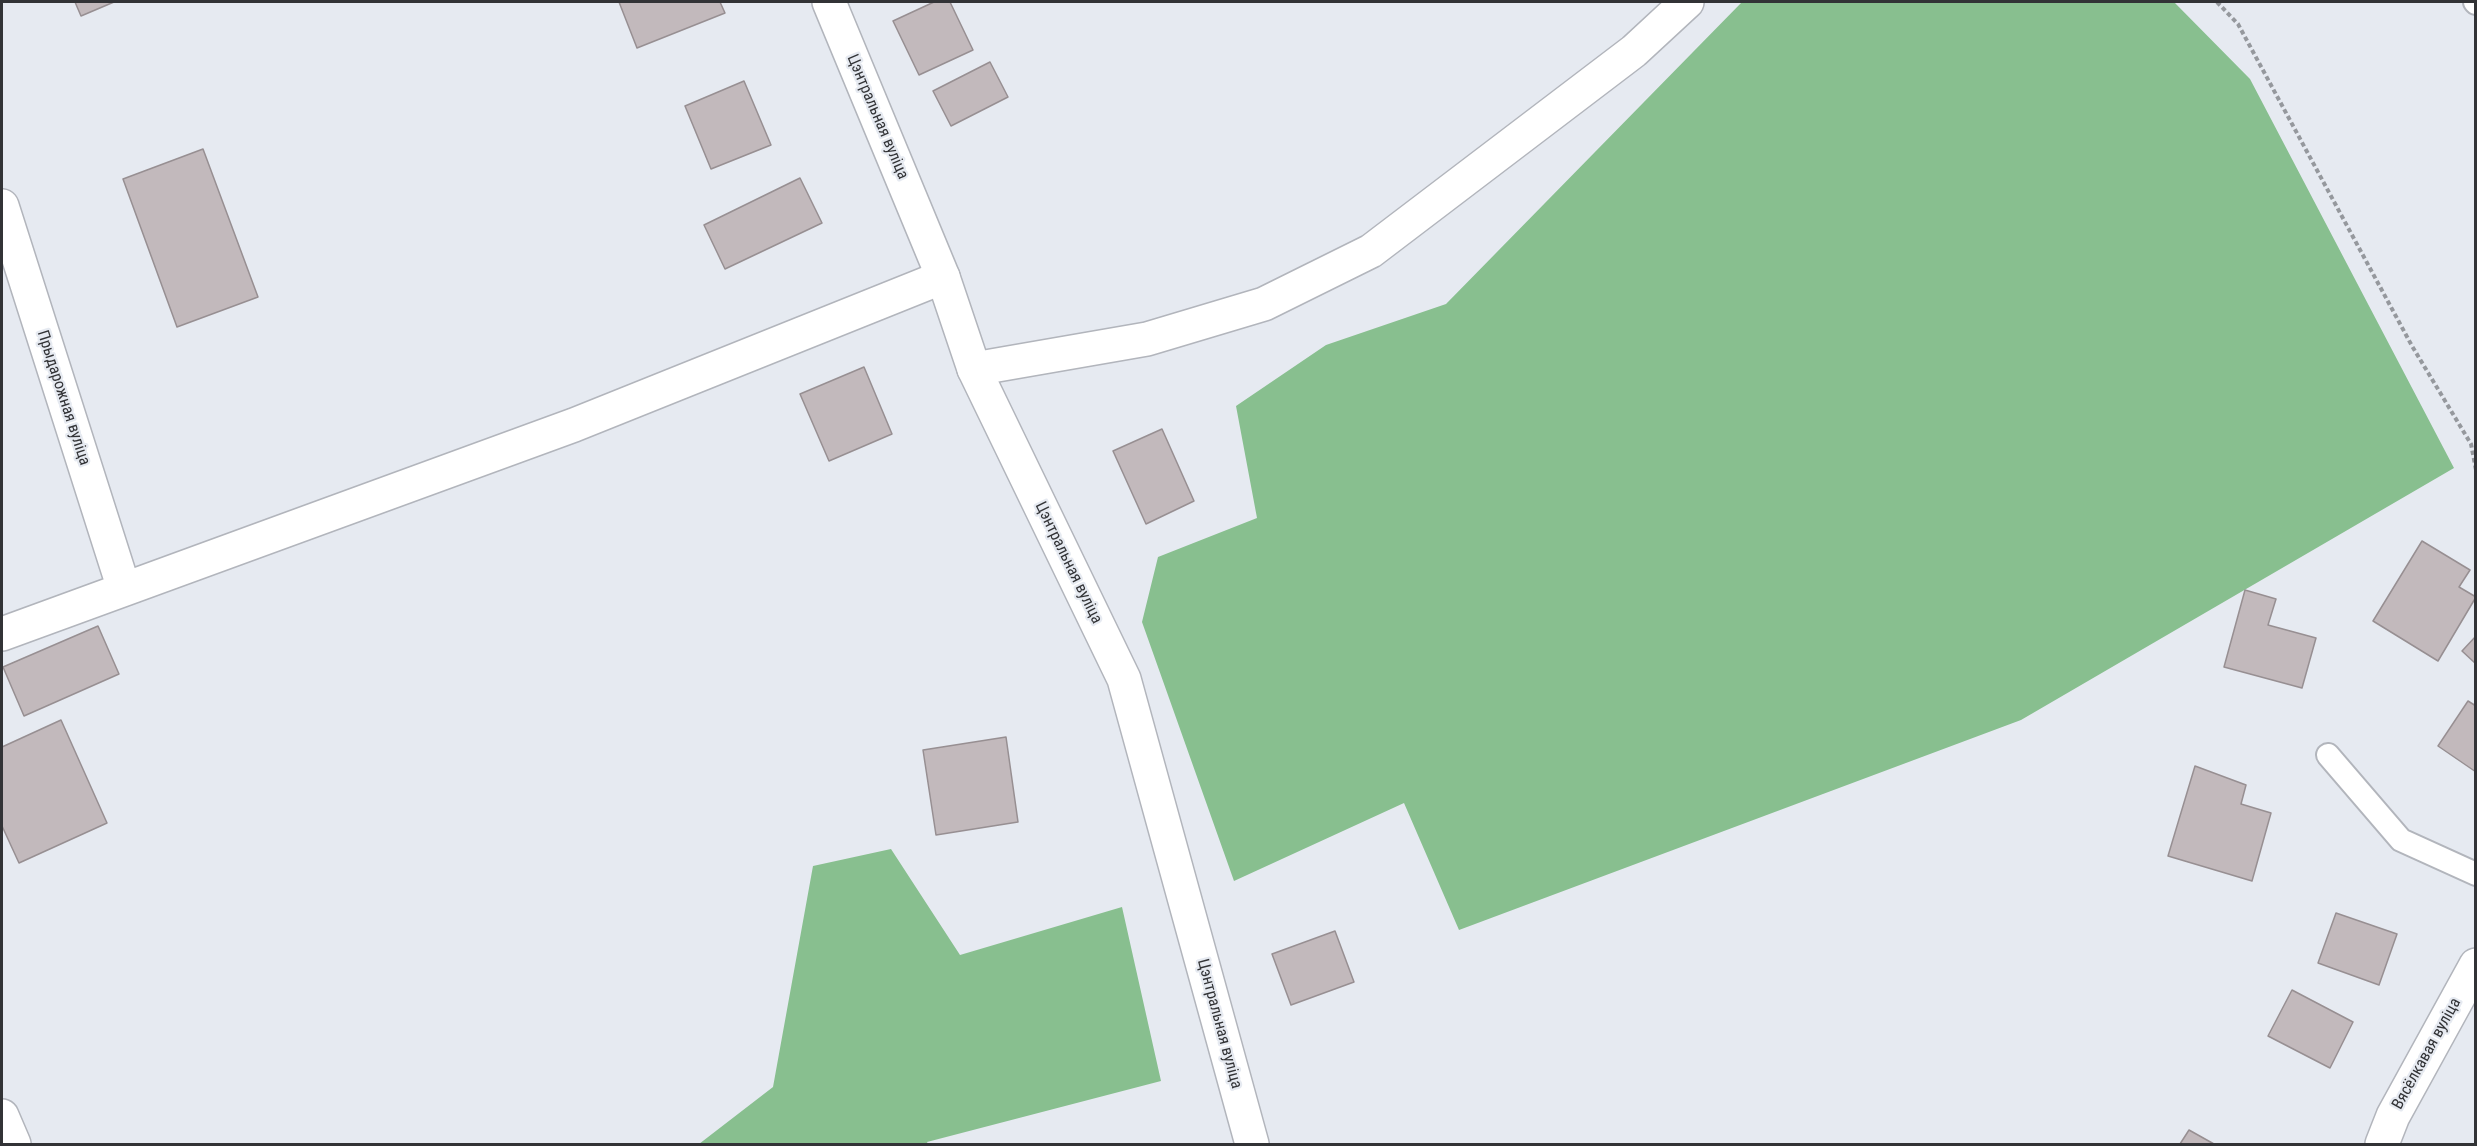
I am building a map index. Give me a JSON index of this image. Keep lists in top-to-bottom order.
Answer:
{
  "streets": {
    "street": ["Цэнтральная вуліца", "Прыдарожная вуліца", "Вясёлкавая вуліца"]
  }
}
